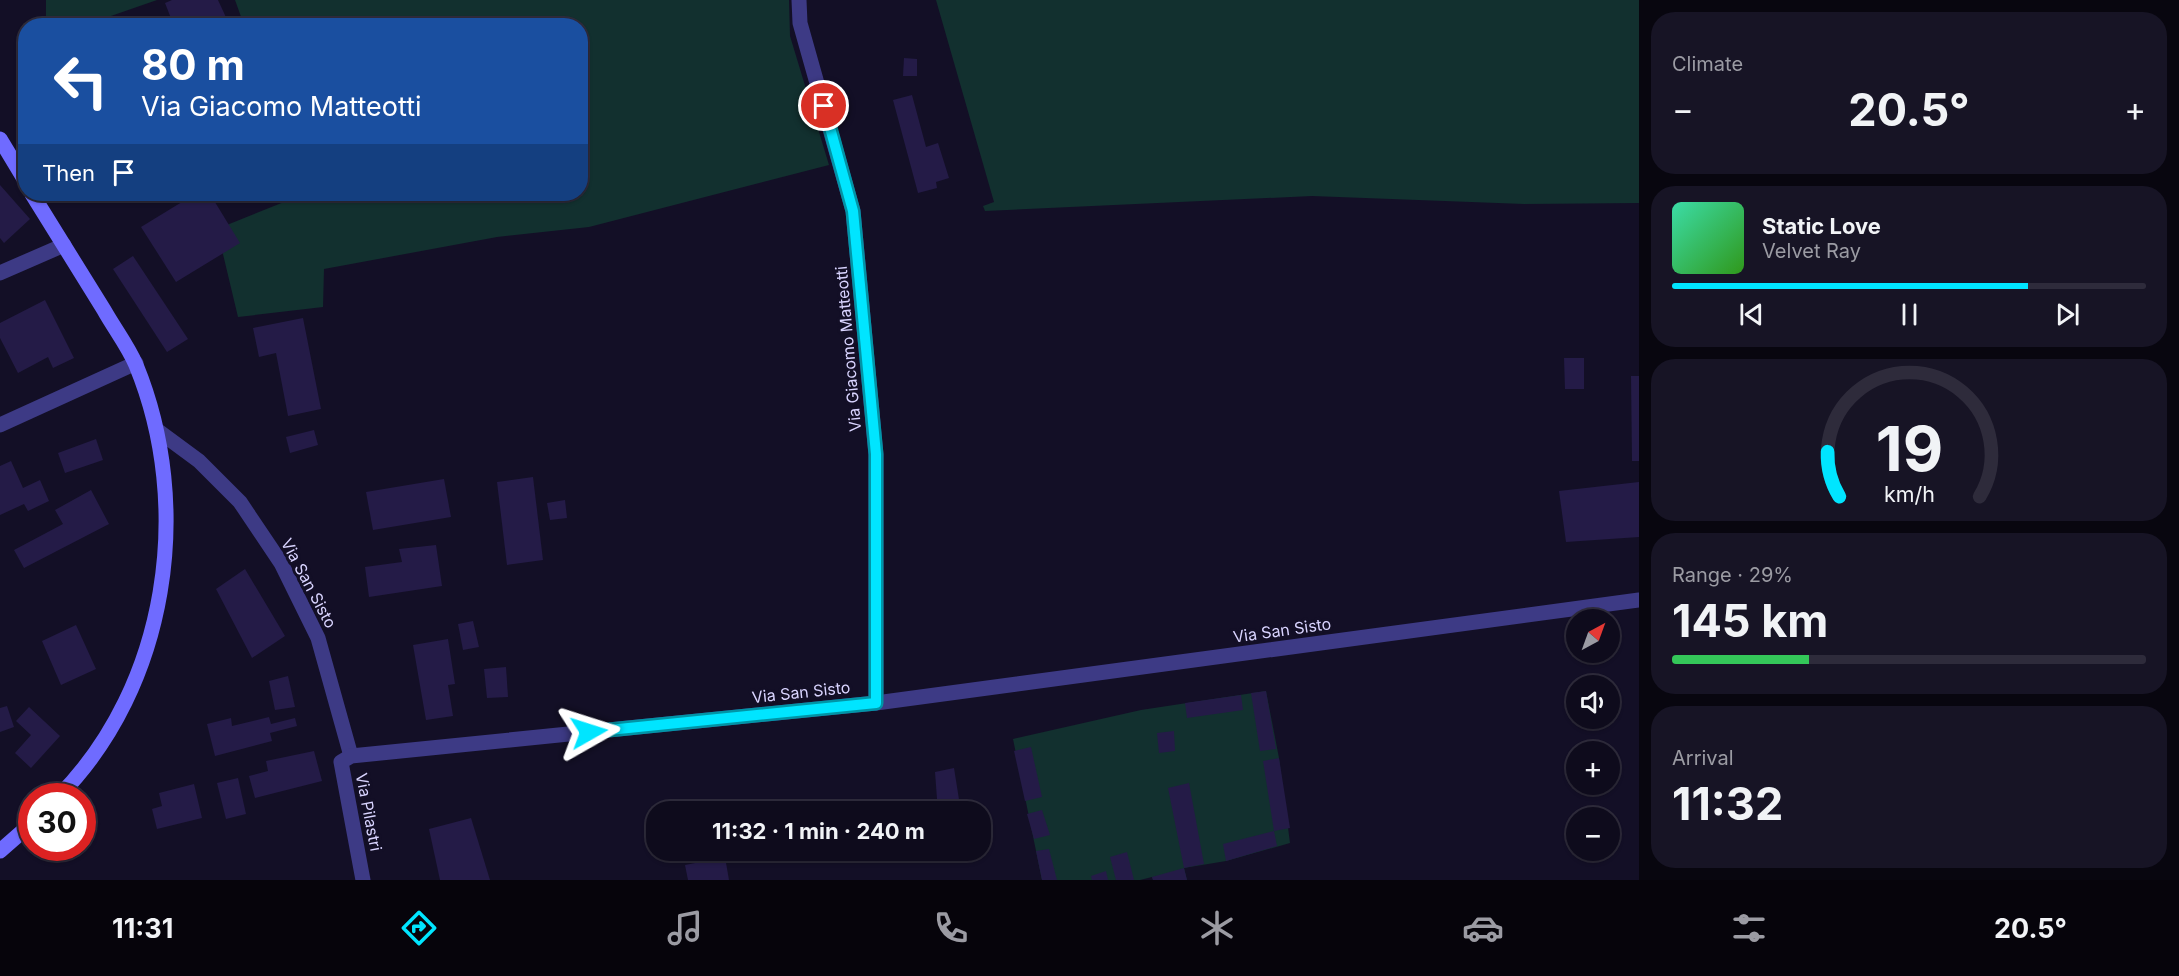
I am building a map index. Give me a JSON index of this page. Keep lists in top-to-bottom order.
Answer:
{
  "streets": {
    "street": ["Via Giacomo Matteotti", "Via San Sisto", "Via Pilastri"]
  },
  "crossings": [
    ["Via Giacomo Matteotti", "Via San Sisto"],
    ["Via San Sisto", "Via Pilastri"]
  ],
  "north": "top right",
  "page": {
    "tile": [
      "Climate",
      ["Range · 29%", "145 km"],
      ["Arrival", "11:32"]
    ],
    "turn": ["80 m", "Via Giacomo Matteotti"],
    "heat": ["−", "20.5°", "+"],
    "then": "Then",
    "song": ["Static Love", "Velvet Ray"],
    "map_buttons": ["+", "−"],
    "limit": "30",
    "trip": "11:32 · 1 min · 240 m",
    "tabs": ["11:31", "20.5°"],
    "gauge": ["19", "km/h"]
  }
}
